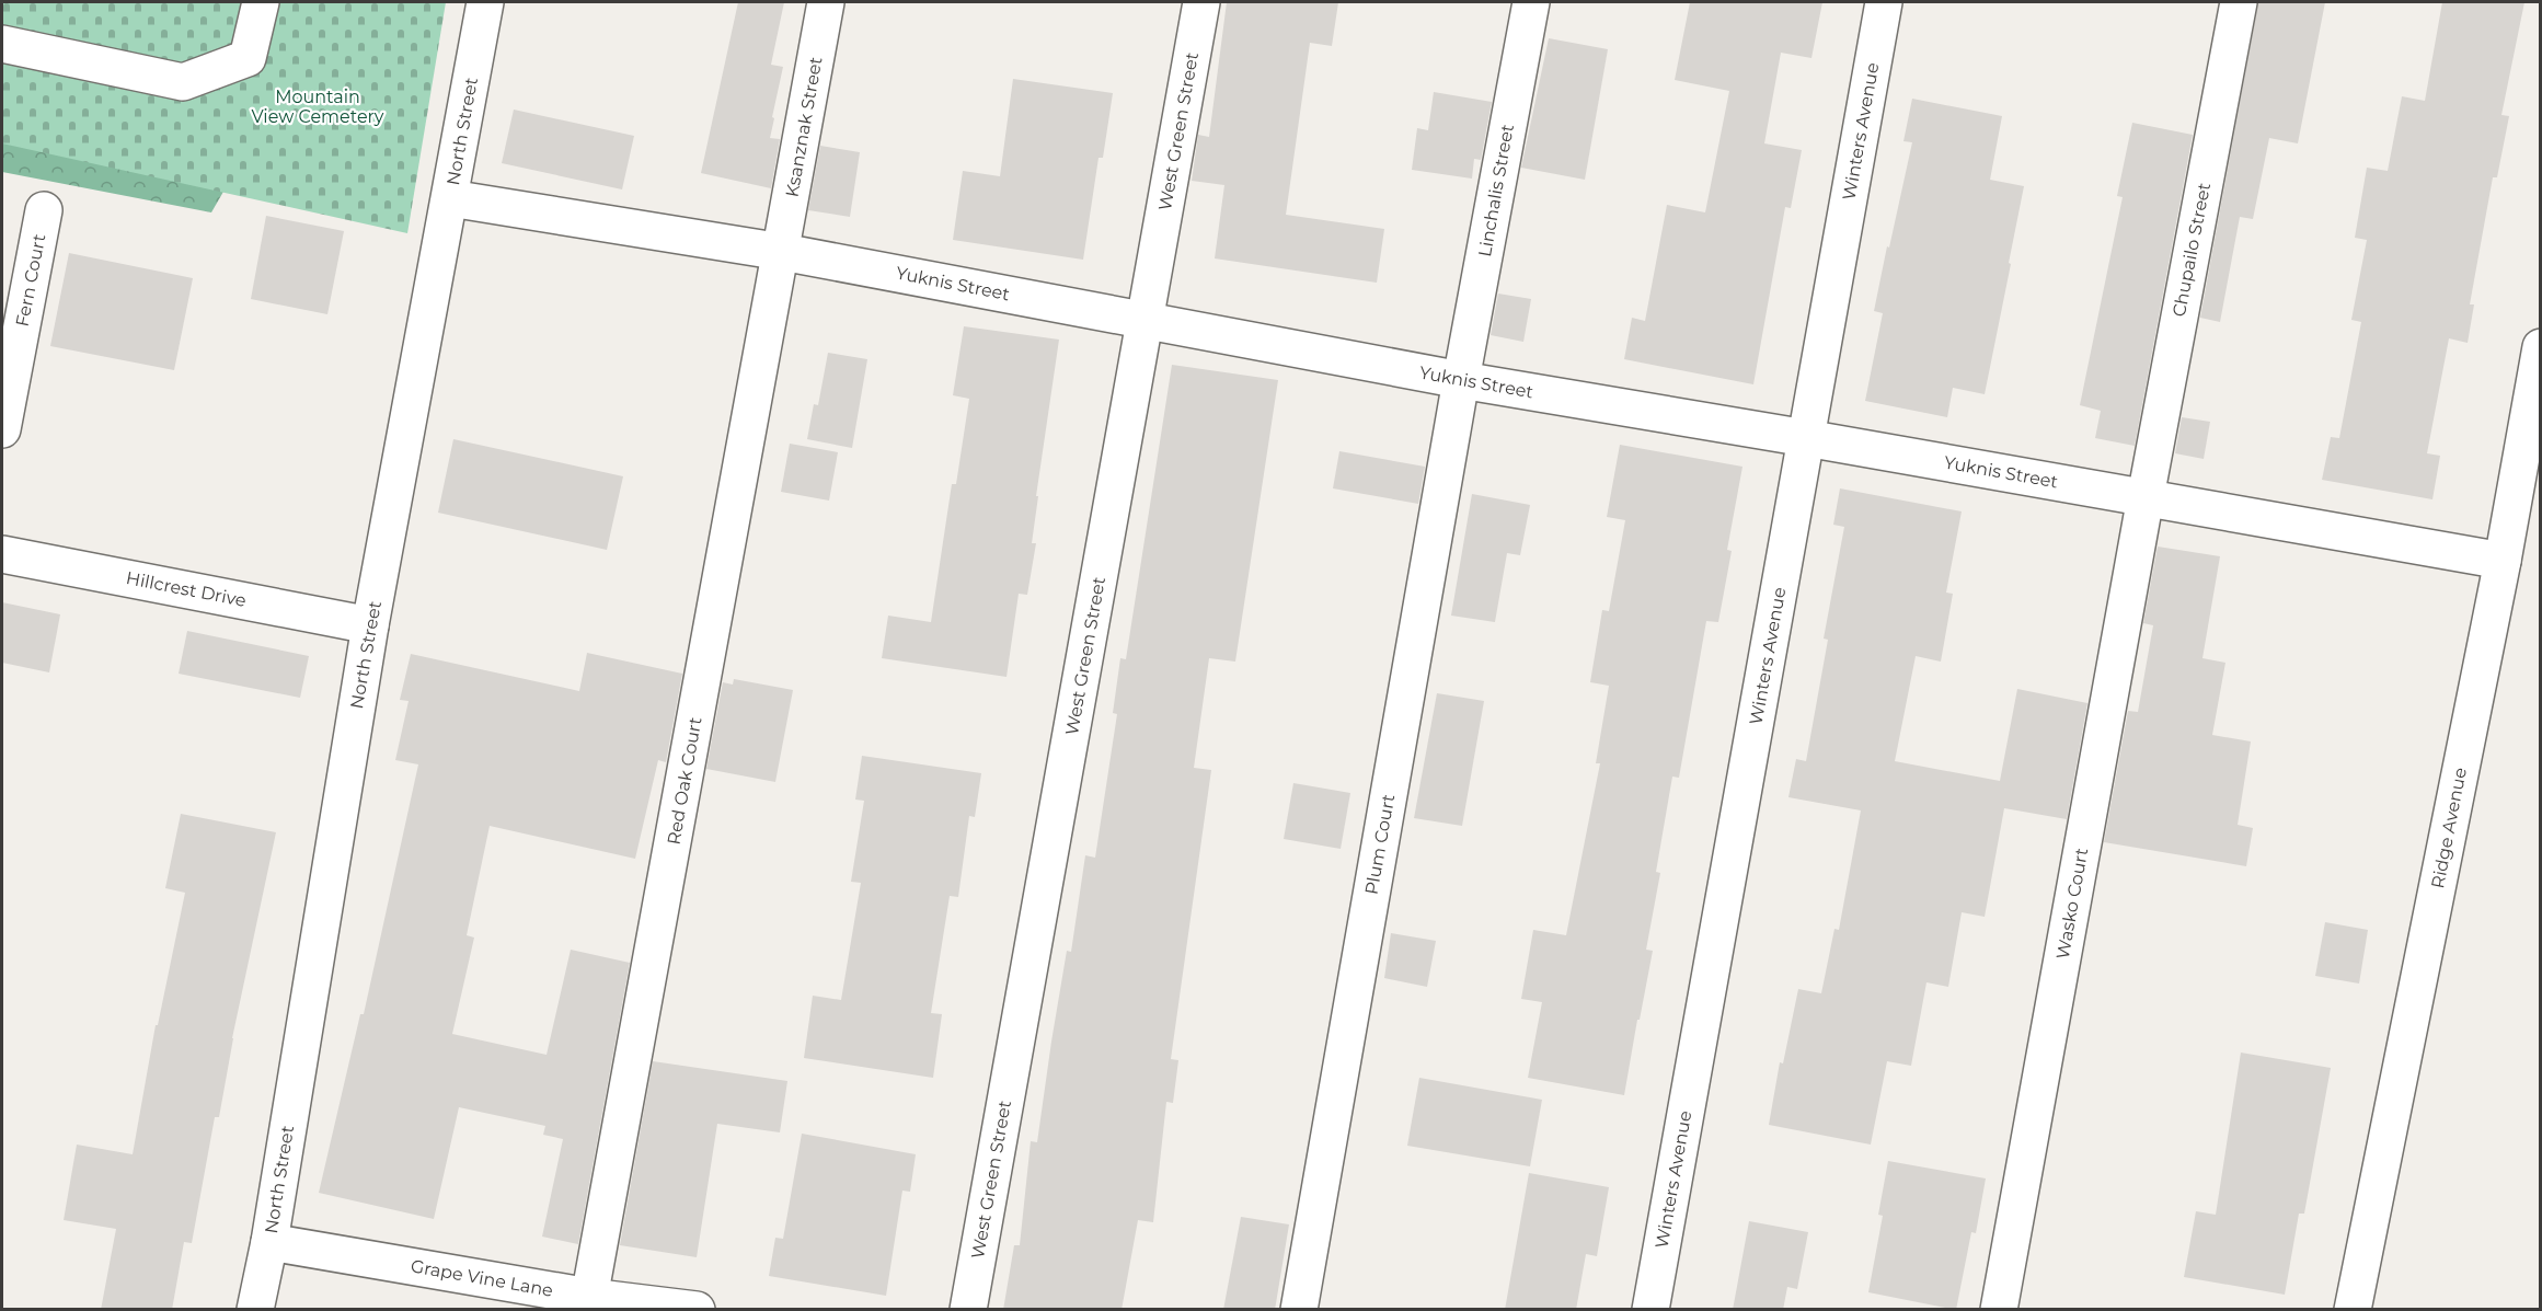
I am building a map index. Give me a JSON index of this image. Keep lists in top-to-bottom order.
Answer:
{
  "streets": {
    "street": [
      "Ksanznak Street",
      "North Street",
      "West Green Street",
      "Winters Avenue",
      "Linchalis Street",
      "Chupailo Street",
      "Fern Court",
      "Yuknis Street",
      "Hillcrest Drive",
      "Red Oak Court",
      "Ridge Avenue",
      "Plum Court",
      "Wasko Court",
      "Grape Vine Lane"
    ]
  },
  "crossings": [
    ["Ksanznak Street", "Yuknis Street"],
    ["Ksanznak Street", "Red Oak Court"],
    ["North Street", "Yuknis Street"],
    ["North Street", "Hillcrest Drive"],
    ["North Street", "Grape Vine Lane"],
    ["West Green Street", "Yuknis Street"],
    ["Winters Avenue", "Yuknis Street"],
    ["Linchalis Street", "Yuknis Street"],
    ["Linchalis Street", "Plum Court"],
    ["Chupailo Street", "Yuknis Street"],
    ["Chupailo Street", "Wasko Court"],
    ["Yuknis Street", "Red Oak Court"],
    ["Yuknis Street", "Ridge Avenue"],
    ["Yuknis Street", "Plum Court"],
    ["Yuknis Street", "Wasko Court"],
    ["Red Oak Court", "Grape Vine Lane"]
  ],
  "parks": ["Mountain View Cemetery"]
}
